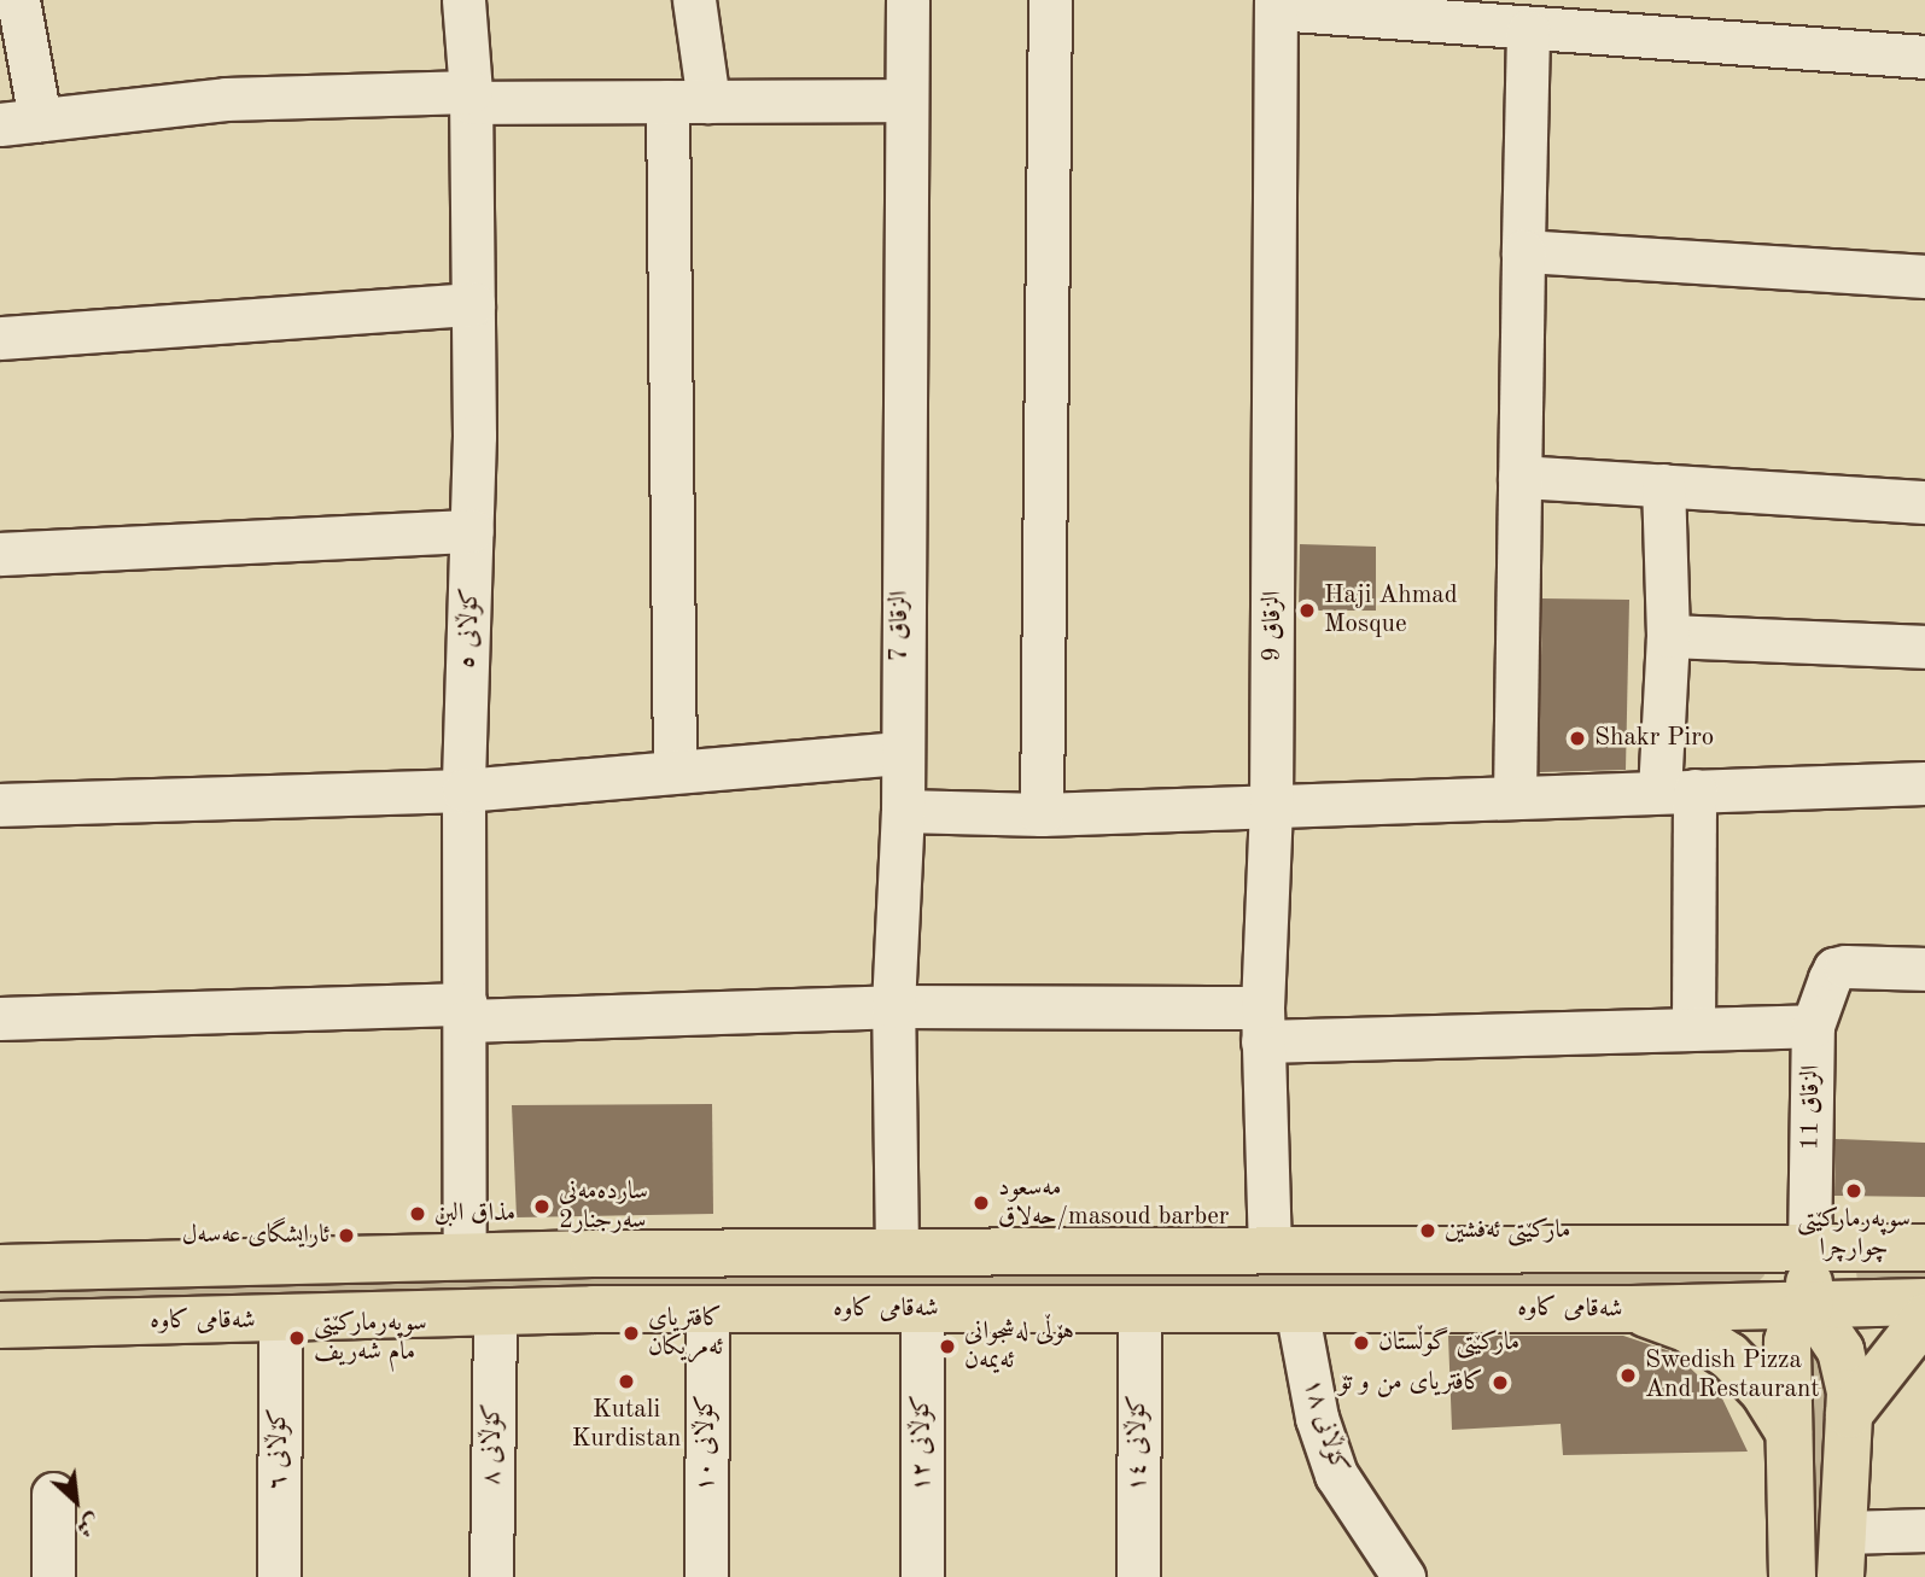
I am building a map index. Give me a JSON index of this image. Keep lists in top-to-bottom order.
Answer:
{
  "streets": {
    "main road": ["شەقامی کاوە"],
    "street": [
      "الزقاق 7",
      "الزقاق 9",
      "کۆڵانی ٥",
      "الزقاق 11",
      "کۆڵانی ١٨",
      "کۆڵانی ١٠",
      "کۆڵانی ١٢",
      "کۆڵانی ١٤",
      "کۆڵانی ٨",
      "کۆڵانی ٦"
    ]
  },
  "crossings": [
    ["شەقامی کاوە", "کۆڵانی ١٨"],
    ["شەقامی کاوە", "کۆڵانی ١٠"],
    ["شەقامی کاوە", "کۆڵانی ١٢"],
    ["شەقامی کاوە", "کۆڵانی ١٤"],
    ["شەقامی کاوە", "کۆڵانی ٨"],
    ["شەقامی کاوە", "کۆڵانی ٦"]
  ],
  "places": [
    "Haji Ahmad Mosque",
    "Shakr Piro",
    "سوپەرمارکێتی چوارچرا",
    "مەسعود حەلاق/masoud barber",
    "ساردەمەنی سەرجنار2",
    "مذاق البن",
    "مارکێتی ئەفشین",
    "ئارايشگاى عەسەل",
    "کافتریای ئەمریکان",
    "سوپەرمارکێتی مام شەریف",
    "مارکێتی گوڵستان",
    "هۆڵی لەشجوانی ئەیمەن",
    "Swedish Pizza And Restaurant",
    "Kutali Kurdistan",
    "کافتریای من و تۆ"
  ],
  "north": "bottom right"
}
